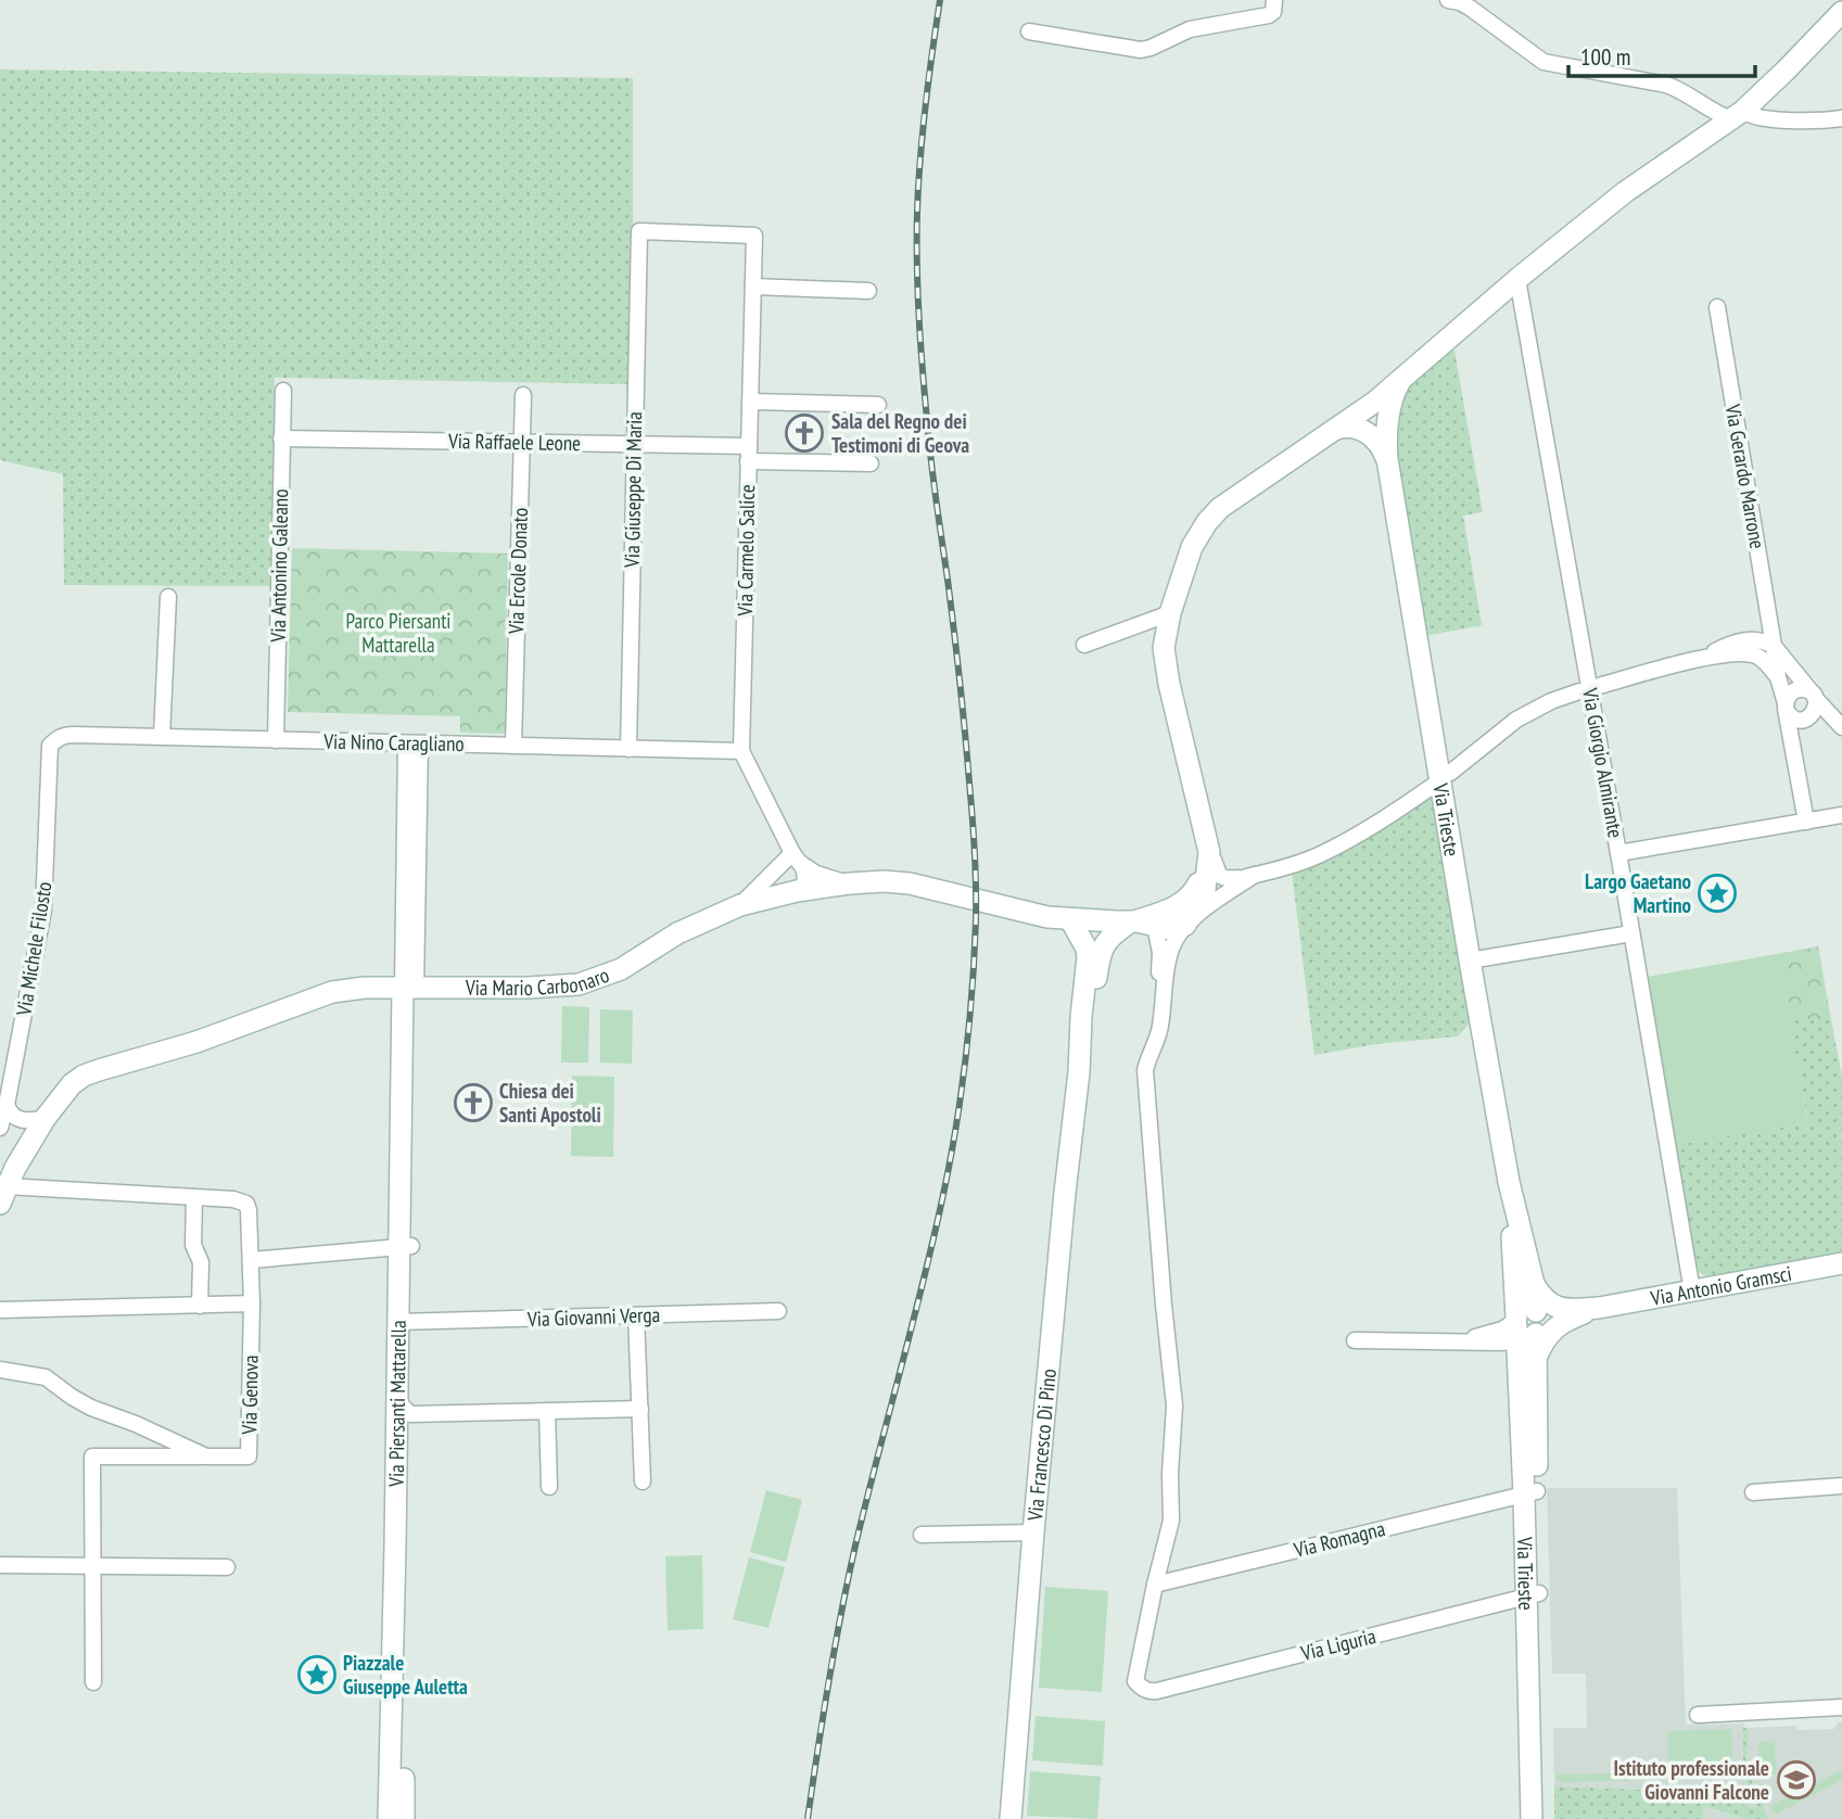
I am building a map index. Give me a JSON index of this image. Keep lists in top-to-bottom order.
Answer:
{
  "streets": {
    "street": [
      "Via Raffaele Leone",
      "Via Gerardo Marrone",
      "Via Giuseppe Di Maria",
      "Via Carmelo Salice",
      "Via Antonino Galeano",
      "Via Ercole Donato",
      "Via Nino Caragliano",
      "Via Giorgio Almirante",
      "Via Trieste",
      "Via Michele Filosto",
      "Via Mario Carbonaro",
      "Via Antonio Gramsci",
      "Via Giovanni Verga",
      "Via Genova",
      "Via Piersanti Mattarella",
      "Via Francesco Di Pino",
      "Via Romagna",
      "Via Liguria"
    ]
  },
  "crossings": [
    ["Via Raffaele Leone", "Via Giuseppe Di Maria"],
    ["Via Raffaele Leone", "Via Carmelo Salice"],
    ["Via Raffaele Leone", "Via Antonino Galeano"],
    ["Via Raffaele Leone", "Via Ercole Donato"],
    ["Via Giuseppe Di Maria", "Via Carmelo Salice"],
    ["Via Giuseppe Di Maria", "Via Nino Caragliano"],
    ["Via Carmelo Salice", "Via Nino Caragliano"],
    ["Via Carmelo Salice", "Via Mario Carbonaro"],
    ["Via Antonino Galeano", "Via Nino Caragliano"],
    ["Via Ercole Donato", "Via Nino Caragliano"],
    ["Via Nino Caragliano", "Via Michele Filosto"],
    ["Via Giorgio Almirante", "Via Antonio Gramsci"],
    ["Via Trieste", "Via Antonio Gramsci"],
    ["Via Trieste", "Via Romagna"],
    ["Via Trieste", "Via Liguria"],
    ["Via Mario Carbonaro", "Via Piersanti Mattarella"],
    ["Via Mario Carbonaro", "Via Francesco Di Pino"],
    ["Via Giovanni Verga", "Via Piersanti Mattarella"],
    ["Via Romagna", "Via Liguria"]
  ],
  "parks": ["Parco Piersanti Mattarella"],
  "places": {
    "church": ["Sala del Regno dei Testimoni di Geova", "Chiesa dei Santi Apostoli"],
    "place": ["Largo Gaetano Martino", "Piazzale Giuseppe Auletta"],
    "school or university": ["Istituto professionale Giovanni Falcone"]
  },
  "scale_bar": "100 m"
}
